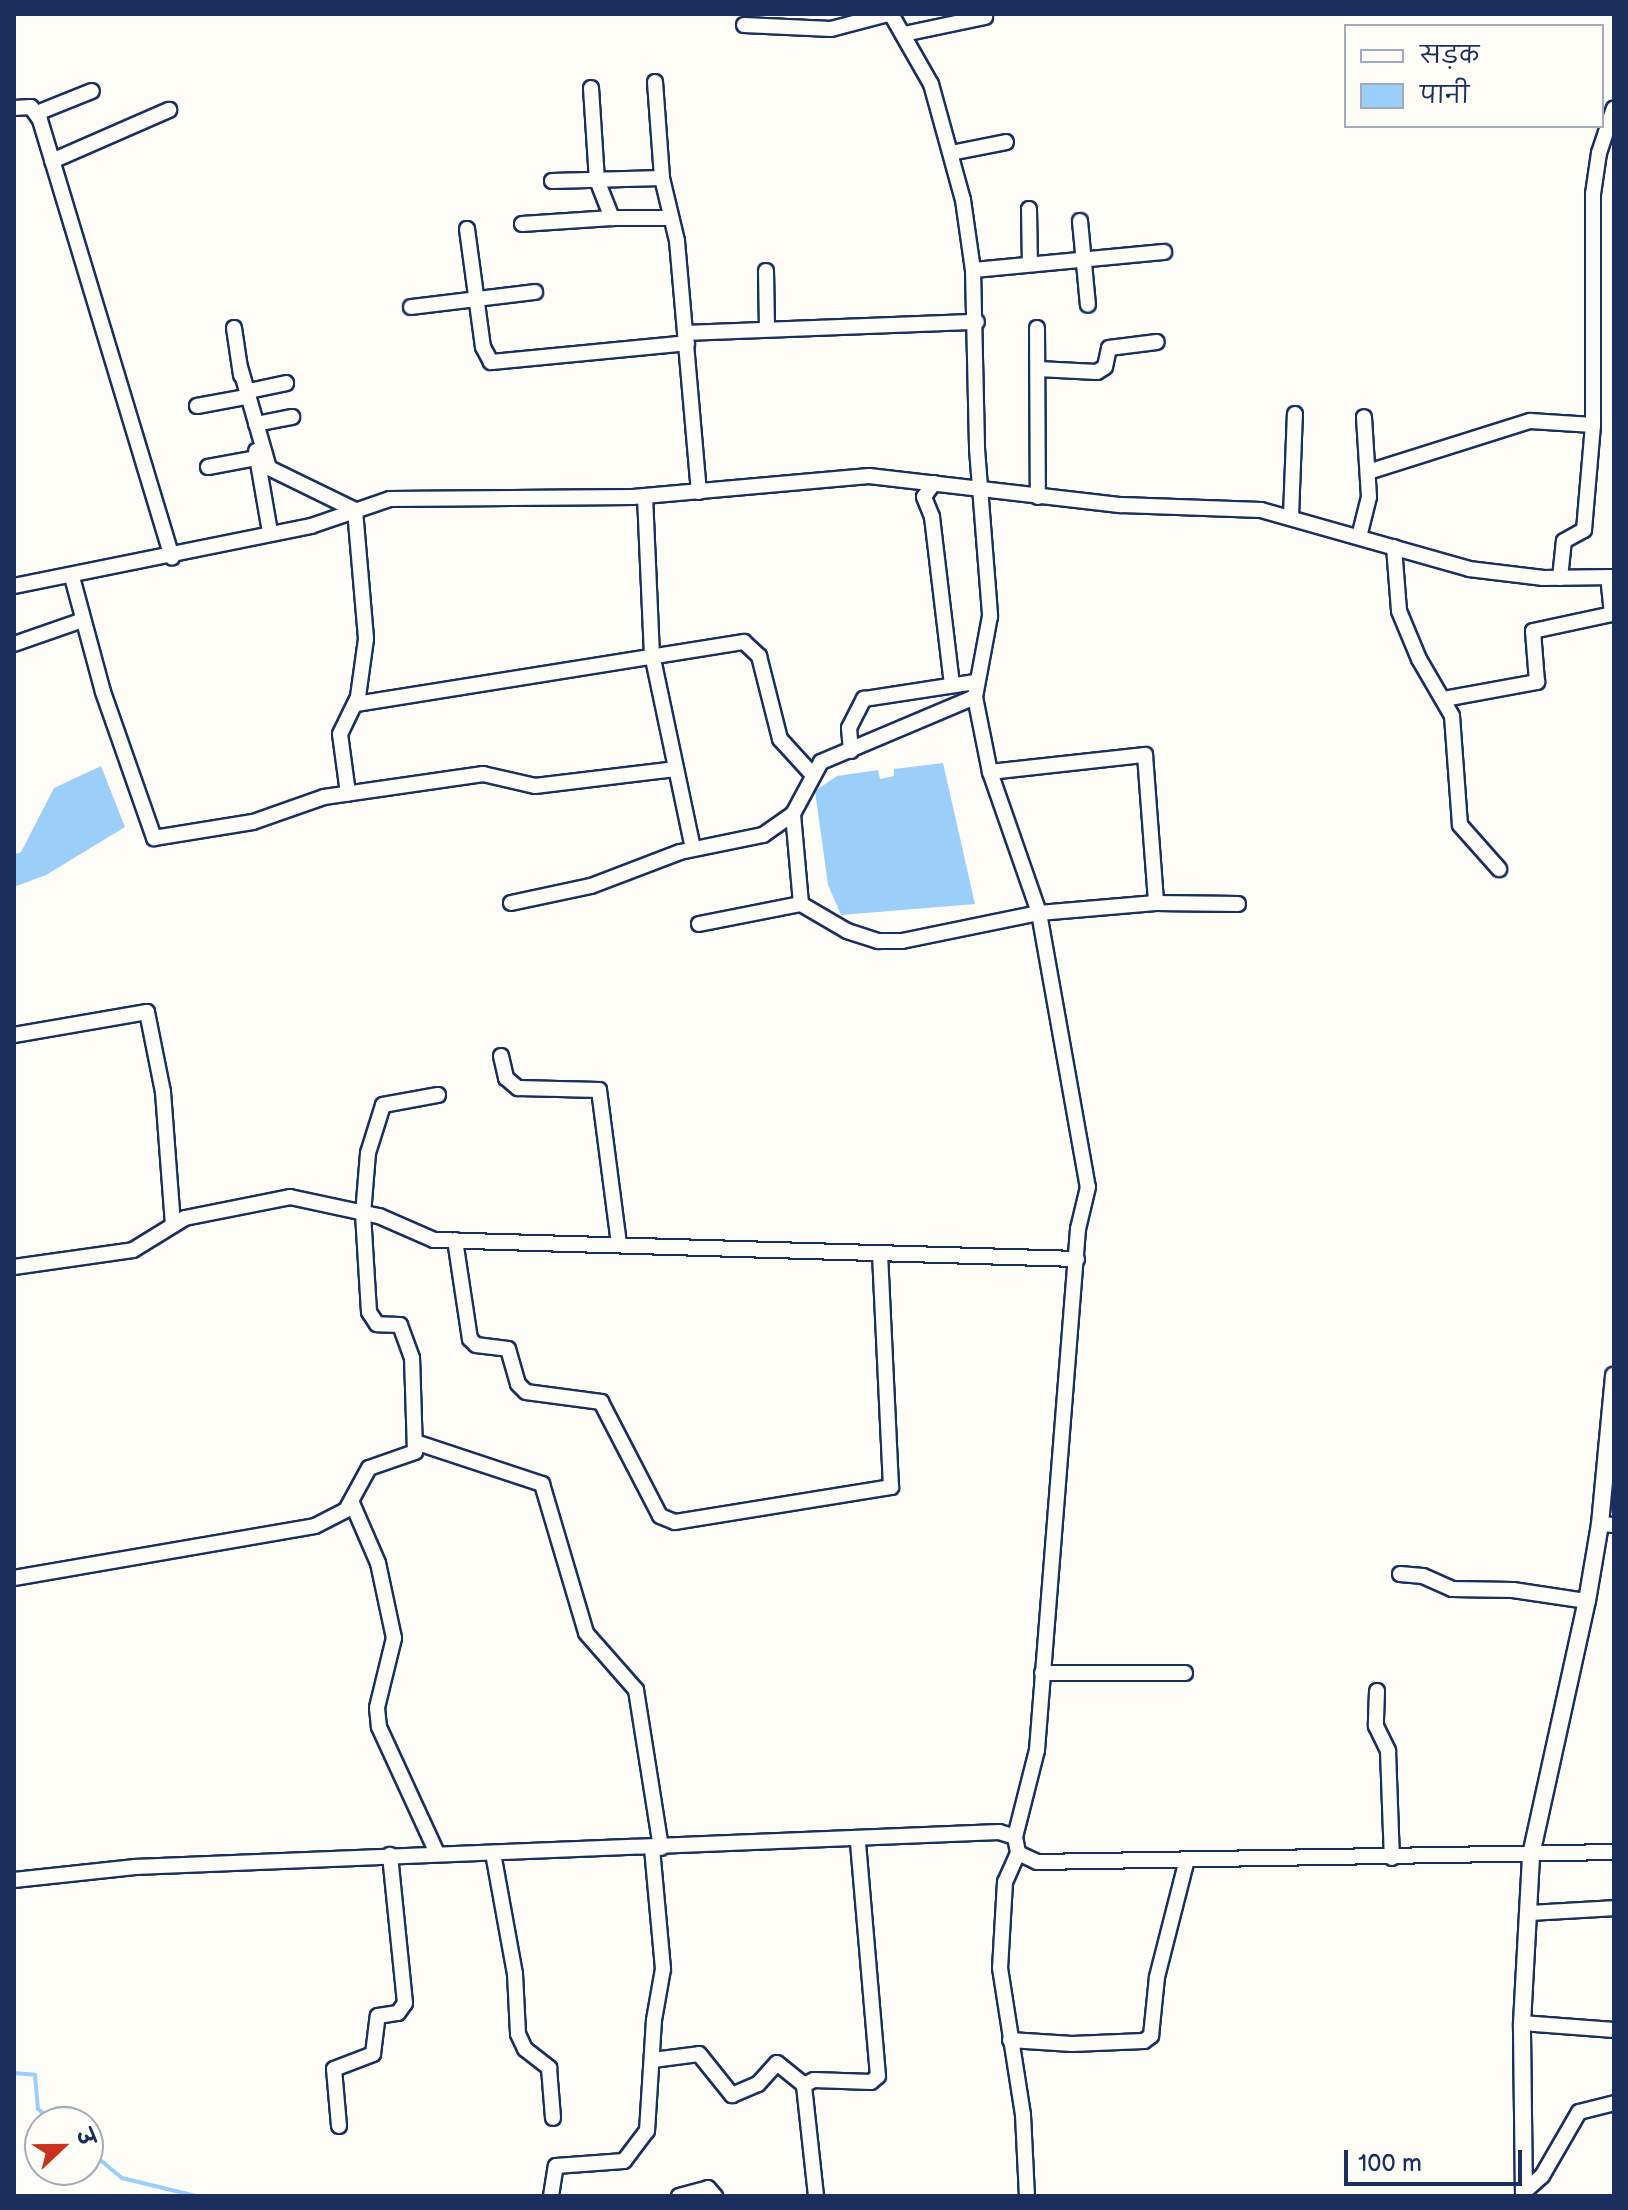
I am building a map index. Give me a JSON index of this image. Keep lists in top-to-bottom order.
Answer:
{
  "legend": ["सड़क", "पानी"],
  "scale_bar": "100 m",
  "north": "right"
}
